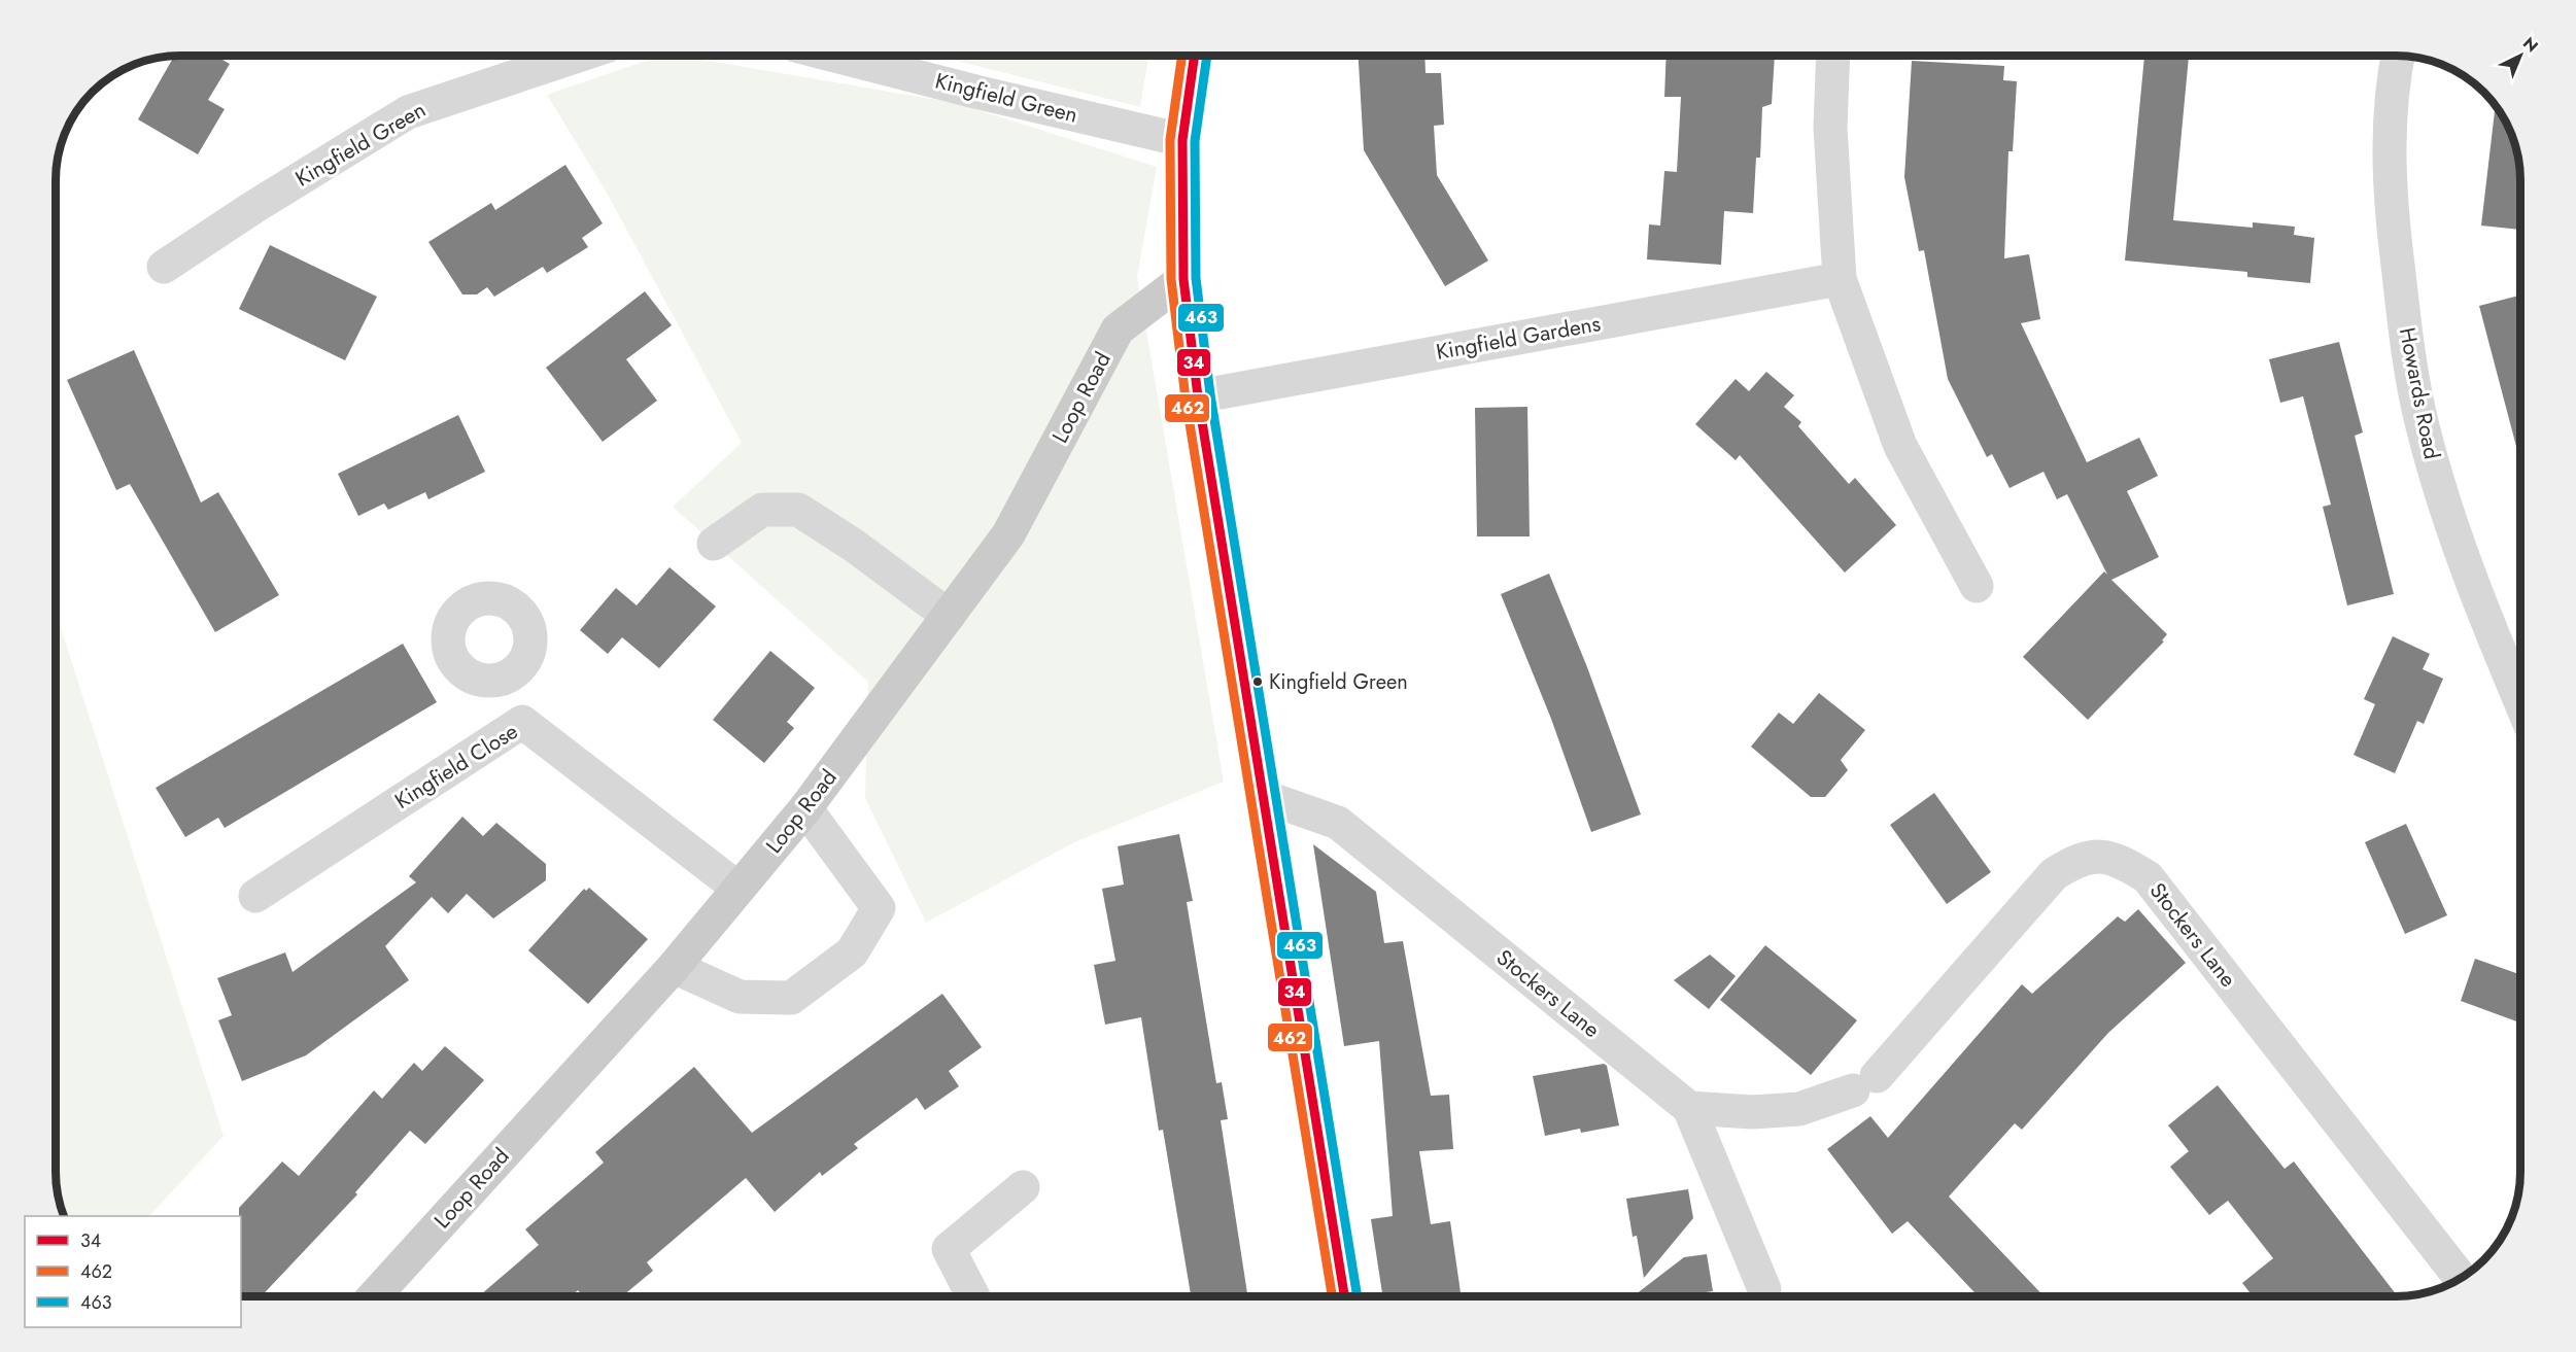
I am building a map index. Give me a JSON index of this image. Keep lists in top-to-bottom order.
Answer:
{
  "streets": {
    "main road": ["Loop Road"],
    "street": [
      "Kingfield Green",
      "Kingfield Gardens",
      "Howards Road",
      "Kingfield Close",
      "Stockers Lane"
    ]
  },
  "crossings": [
    ["Loop Road", "Kingfield Close"]
  ],
  "places": ["Kingfield Green"],
  "lines": ["transit line 34", "transit line 462", "transit line 463"],
  "legend": ["34", "462", "463"],
  "north": "top right"
}
